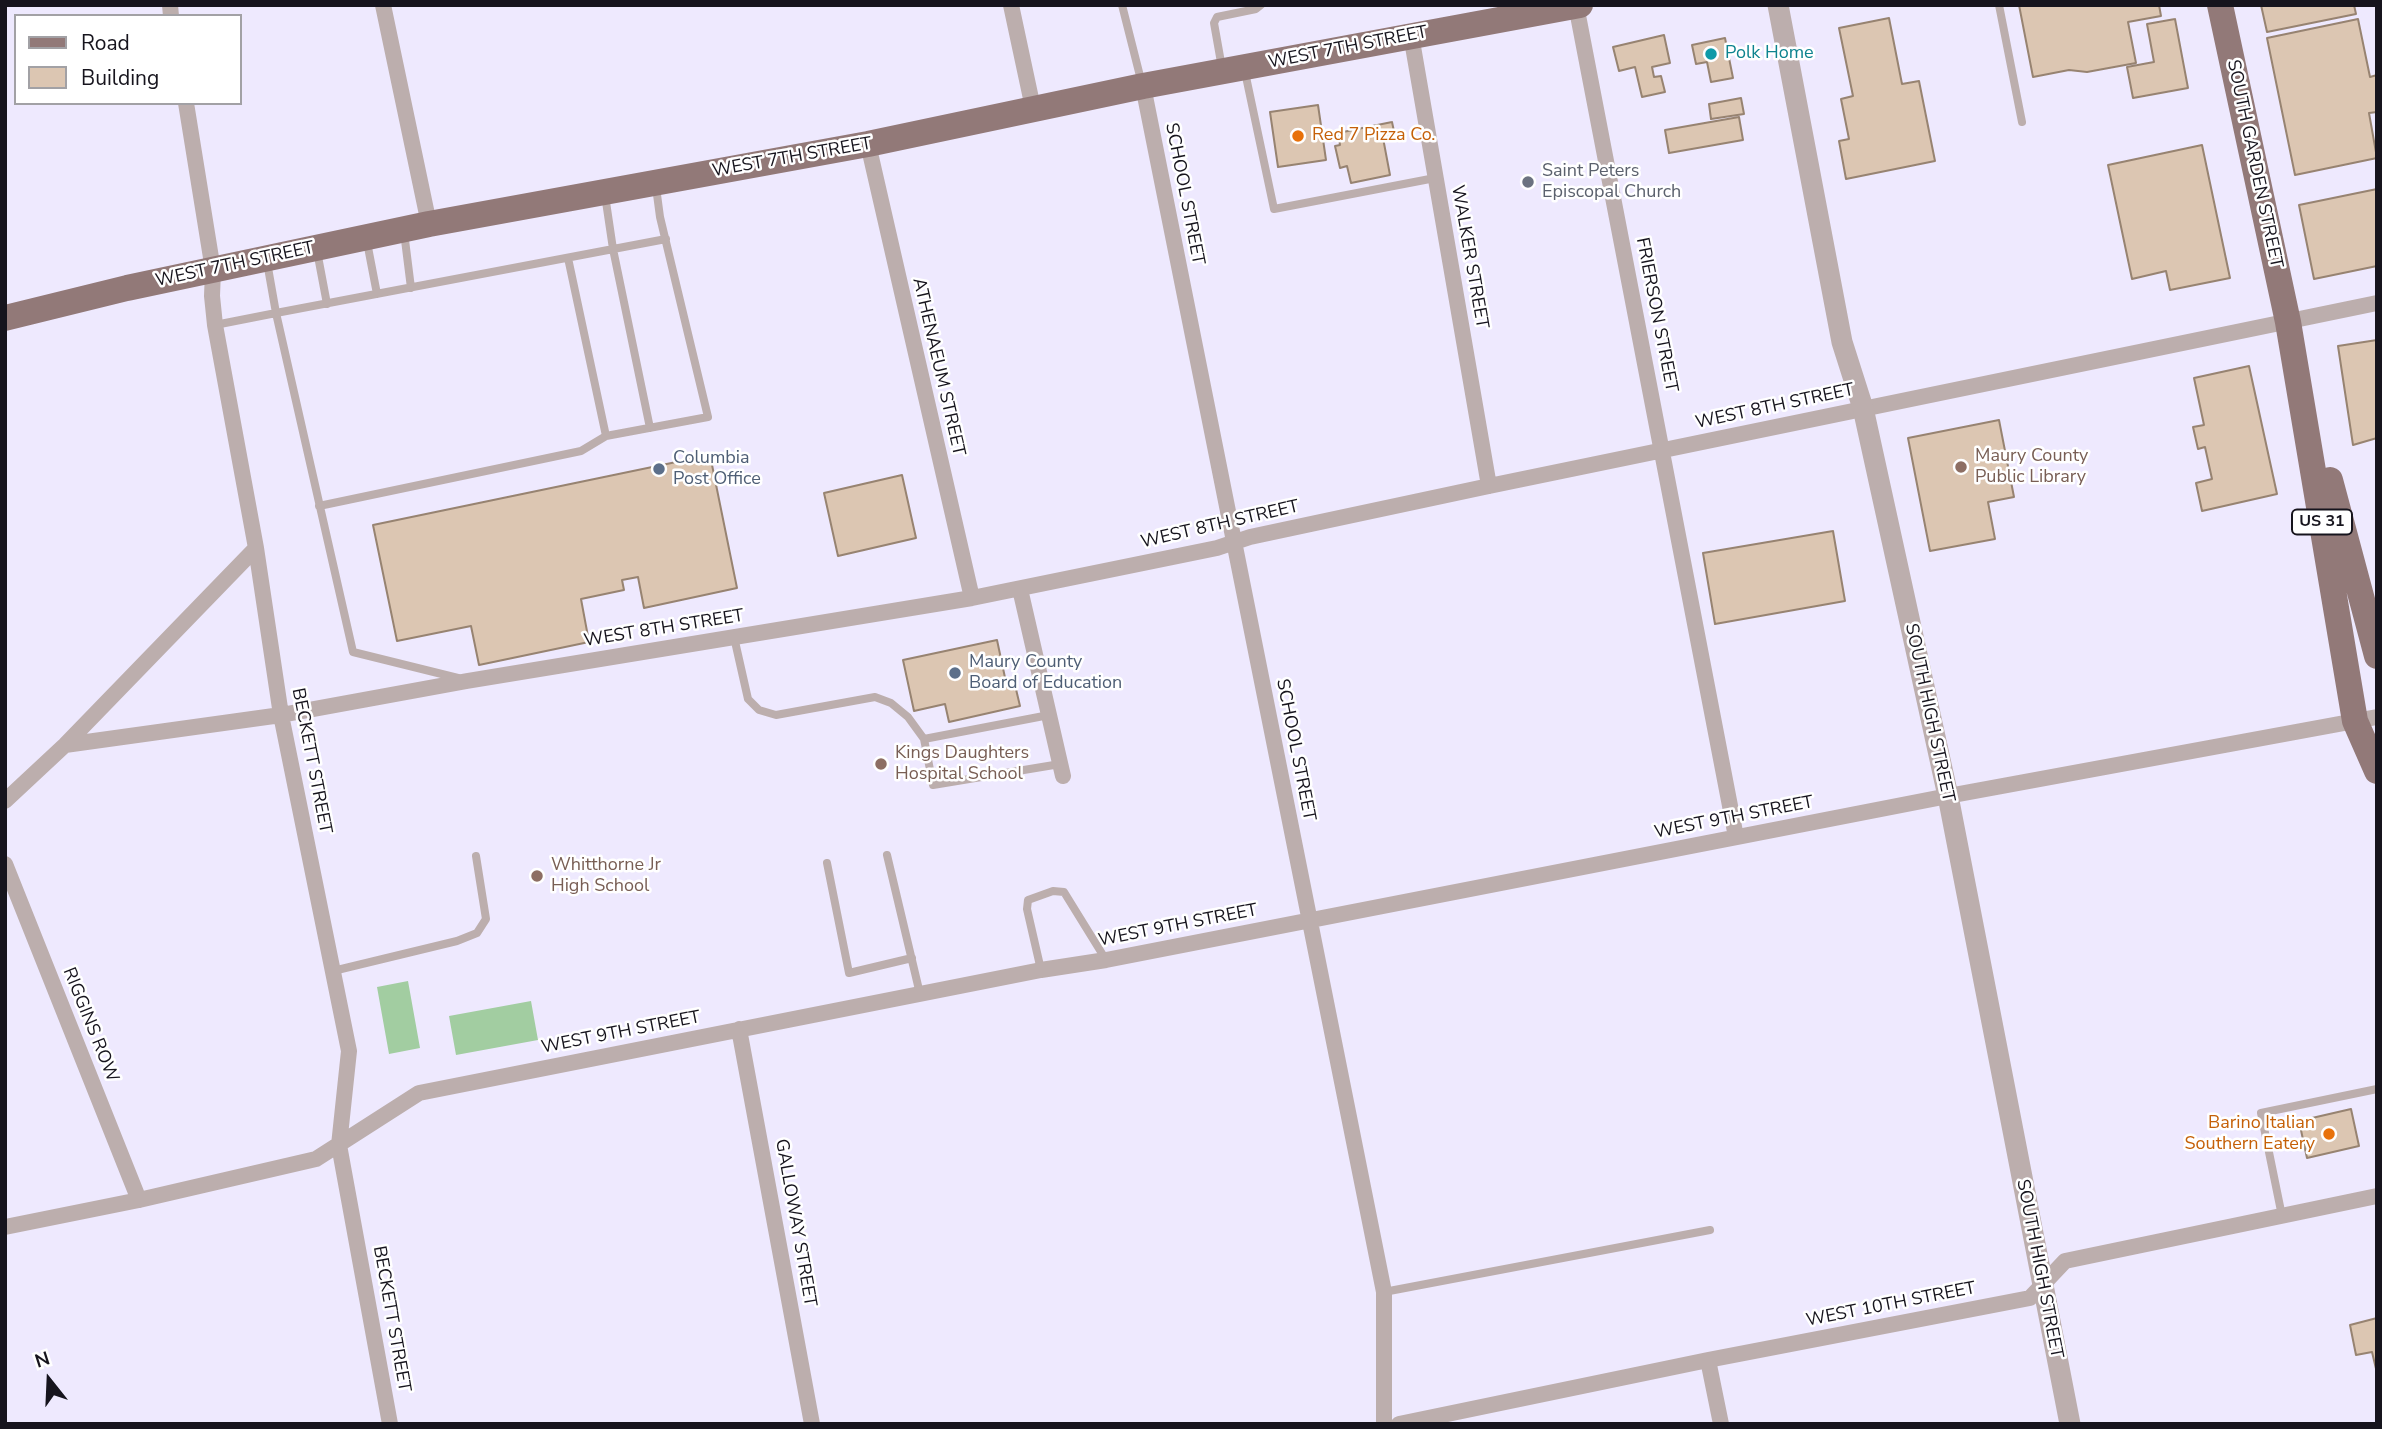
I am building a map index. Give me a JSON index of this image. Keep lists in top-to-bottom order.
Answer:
{
  "streets": {
    "main road": ["WEST 7TH STREET", "SOUTH GARDEN STREET", "US 31"],
    "street": [
      "SCHOOL STREET",
      "WALKER STREET",
      "FRIERSON STREET",
      "ATHENAEUM STREET",
      "WEST 8TH STREET",
      "SOUTH HIGH STREET",
      "BECKETT STREET",
      "WEST 9TH STREET",
      "RIGGINS ROW",
      "GALLOWAY STREET",
      "WEST 10TH STREET"
    ]
  },
  "crossings": [
    ["WEST 7TH STREET", "SCHOOL STREET"],
    ["WEST 7TH STREET", "WALKER STREET"],
    ["WEST 7TH STREET", "FRIERSON STREET"],
    ["WEST 7TH STREET", "ATHENAEUM STREET"],
    ["WEST 7TH STREET", "BECKETT STREET"],
    ["SOUTH GARDEN STREET", "WEST 8TH STREET"],
    ["SOUTH GARDEN STREET", "US 31"],
    ["SOUTH GARDEN STREET", "WEST 9TH STREET"],
    ["SCHOOL STREET", "WEST 8TH STREET"],
    ["SCHOOL STREET", "WEST 9TH STREET"],
    ["WALKER STREET", "WEST 8TH STREET"],
    ["FRIERSON STREET", "WEST 8TH STREET"],
    ["FRIERSON STREET", "WEST 9TH STREET"],
    ["ATHENAEUM STREET", "WEST 8TH STREET"],
    ["WEST 8TH STREET", "SOUTH HIGH STREET"],
    ["WEST 8TH STREET", "BECKETT STREET"],
    ["US 31", "WEST 9TH STREET"],
    ["SOUTH HIGH STREET", "WEST 9TH STREET"],
    ["SOUTH HIGH STREET", "WEST 10TH STREET"],
    ["BECKETT STREET", "WEST 9TH STREET"],
    ["WEST 9TH STREET", "RIGGINS ROW"],
    ["WEST 9TH STREET", "GALLOWAY STREET"]
  ],
  "places": [
    "Polk Home",
    "Red 7 Pizza Co.",
    "Saint Peters Episcopal Church",
    "Maury County Public Library",
    "Columbia Post Office",
    "Maury County Board of Education",
    "Kings Daughters Hospital School",
    "Whitthorne Jr High School",
    "Barino Italian Southern Eatery"
  ],
  "legend": ["Road", "Building"],
  "north": "top"
}
